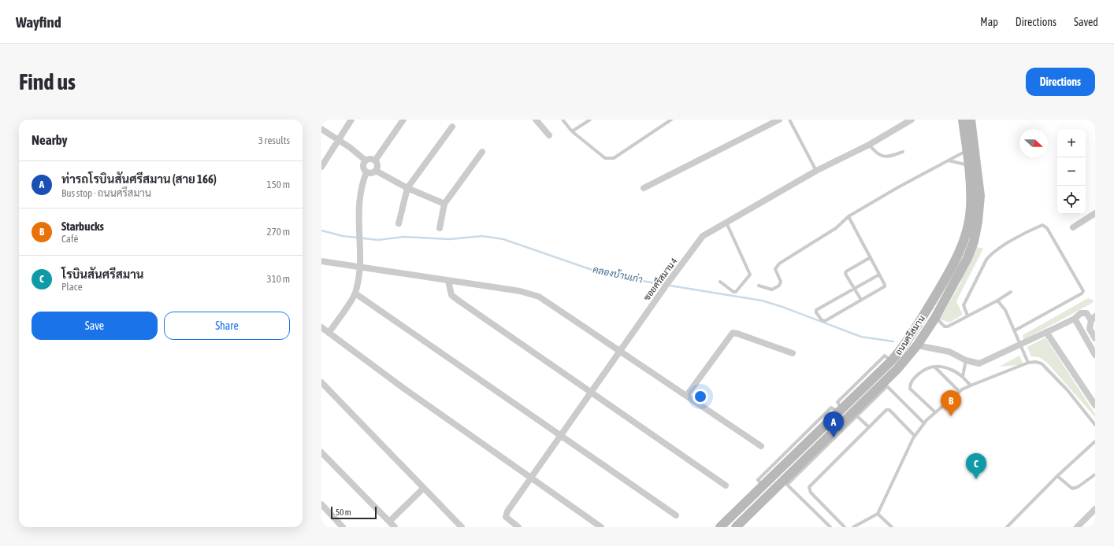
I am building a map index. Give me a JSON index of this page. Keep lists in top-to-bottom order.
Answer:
{
  "streets": {
    "main road": ["ถนนศรีสมาน"],
    "street": ["ซอยศรีสมาน 4"]
  },
  "water": ["คลองบ้านเก่า"],
  "scale_bar": "50 m",
  "north": "right",
  "page": {
    "header": "Wayfind",
    "nav": ["Map", "Directions", "Saved"],
    "buttons": [
      "Directions",
      ["Save", "Share"]
    ],
    "title": "Find us",
    "heading": ["Nearby", "3 results"],
    "map_buttons": ["+", "−"],
    "list": [
      {
        "mark": "A",
        "name": "ท่ารถโรบินสันศรีสมาน (สาย 166)",
        "note": "Bus stop · ถนนศรีสมาน",
        "value": "150 m"
      },
      {
        "mark": "B",
        "name": "Starbucks",
        "note": "Café",
        "value": "270 m"
      },
      {
        "mark": "C",
        "name": "โรบินสันศรีสมาน",
        "note": "Place",
        "value": "310 m"
      }
    ],
    "pins": ["B", "A", "C"],
    "scale": "50 m"
  }
}
